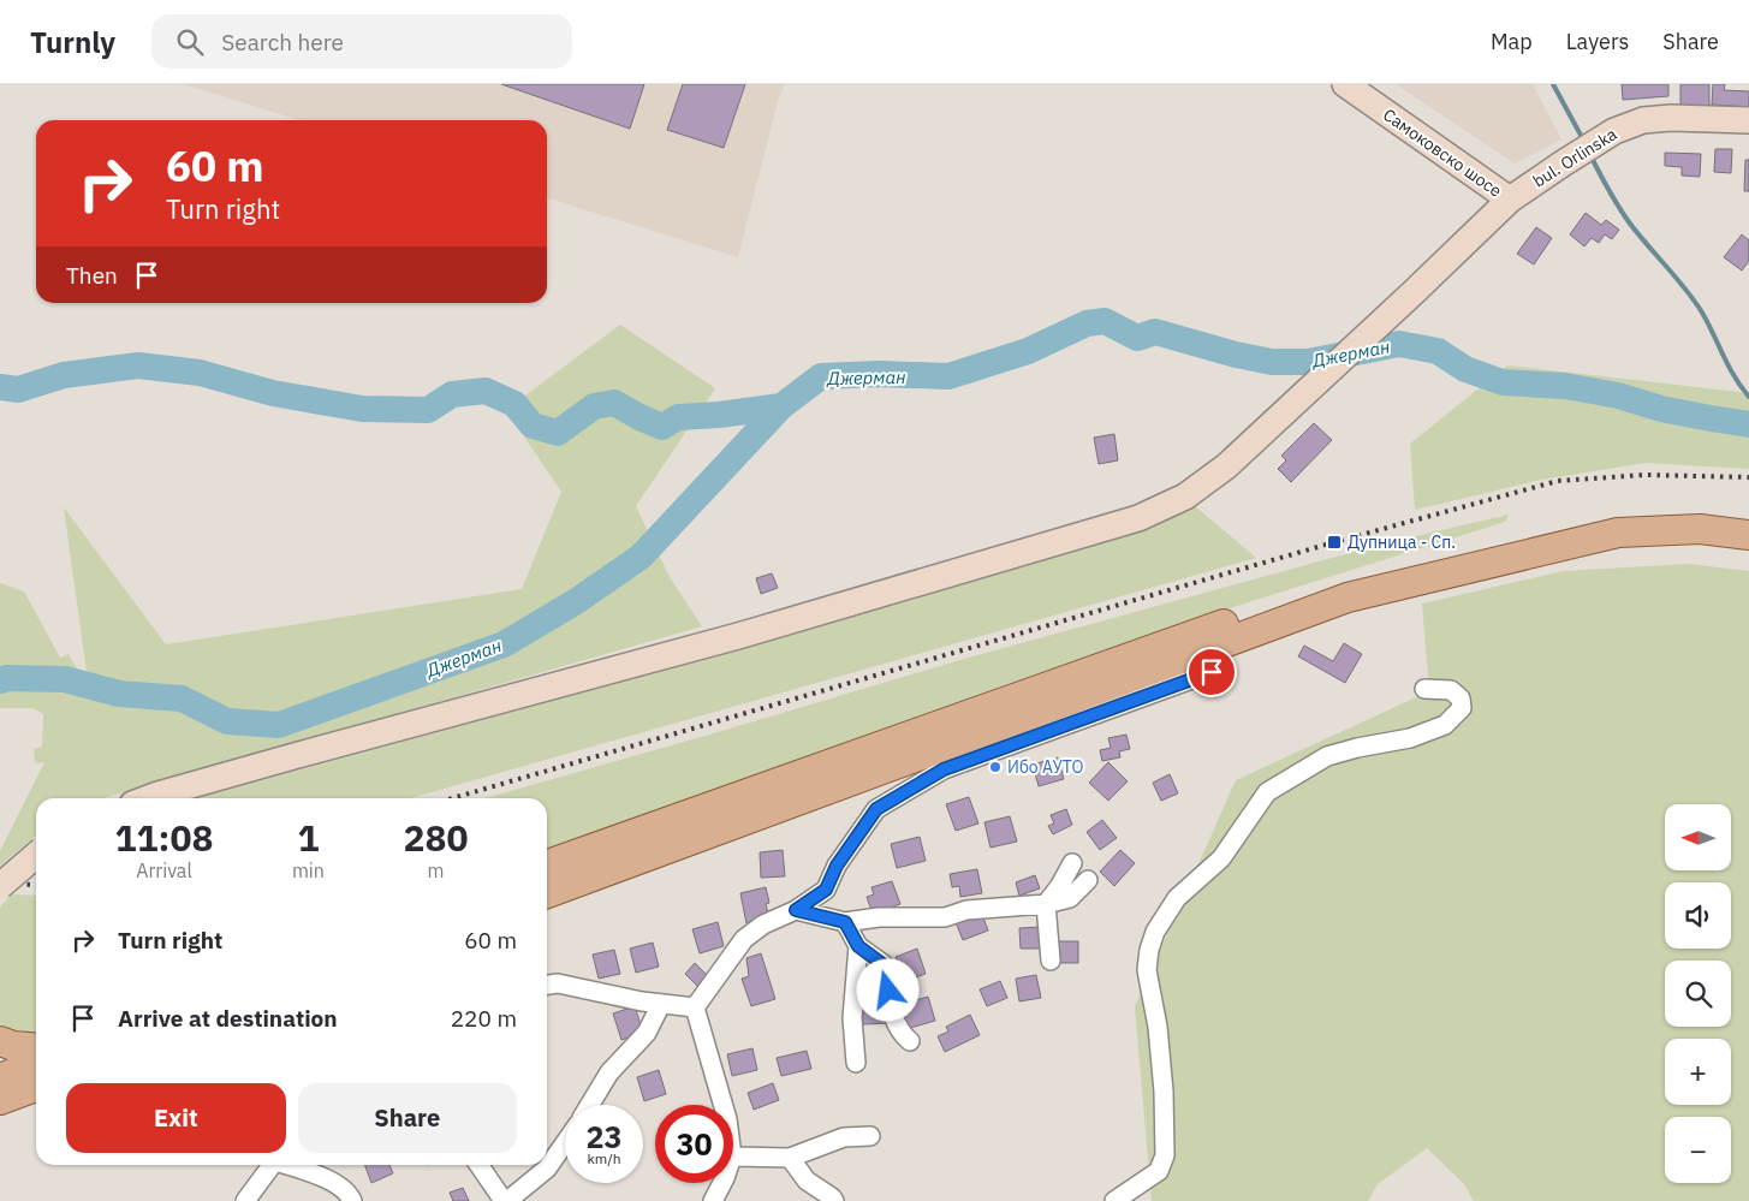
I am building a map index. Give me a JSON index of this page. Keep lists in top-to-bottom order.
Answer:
{
  "streets": {
    "main road": ["Самоковско шосе", "bul. Orlinska"]
  },
  "crossings": [
    ["Самоковско шосе", "bul. Orlinska"]
  ],
  "water": ["Джерман"],
  "places": {
    "transit": ["Дупница - Сп."],
    "other": ["Ибо АУТО"]
  },
  "north": "left",
  "page": {
    "header": "Turnly",
    "search": "Search here",
    "nav": ["Map", "Layers", "Share"],
    "turn": ["60 m", "Turn right"],
    "then": "Then",
    "eta": [
      "11:08",
      "Arrival",
      "1",
      "min",
      "280",
      "m"
    ],
    "map_buttons": ["+", "−"],
    "list": [
      {
        "name": "Turn right",
        "value": "60 m"
      },
      {
        "name": "Arrive at destination",
        "value": "220 m"
      }
    ],
    "buttons": ["Exit", "Share"],
    "speed": "23 km/h",
    "limit": "30"
  }
}
